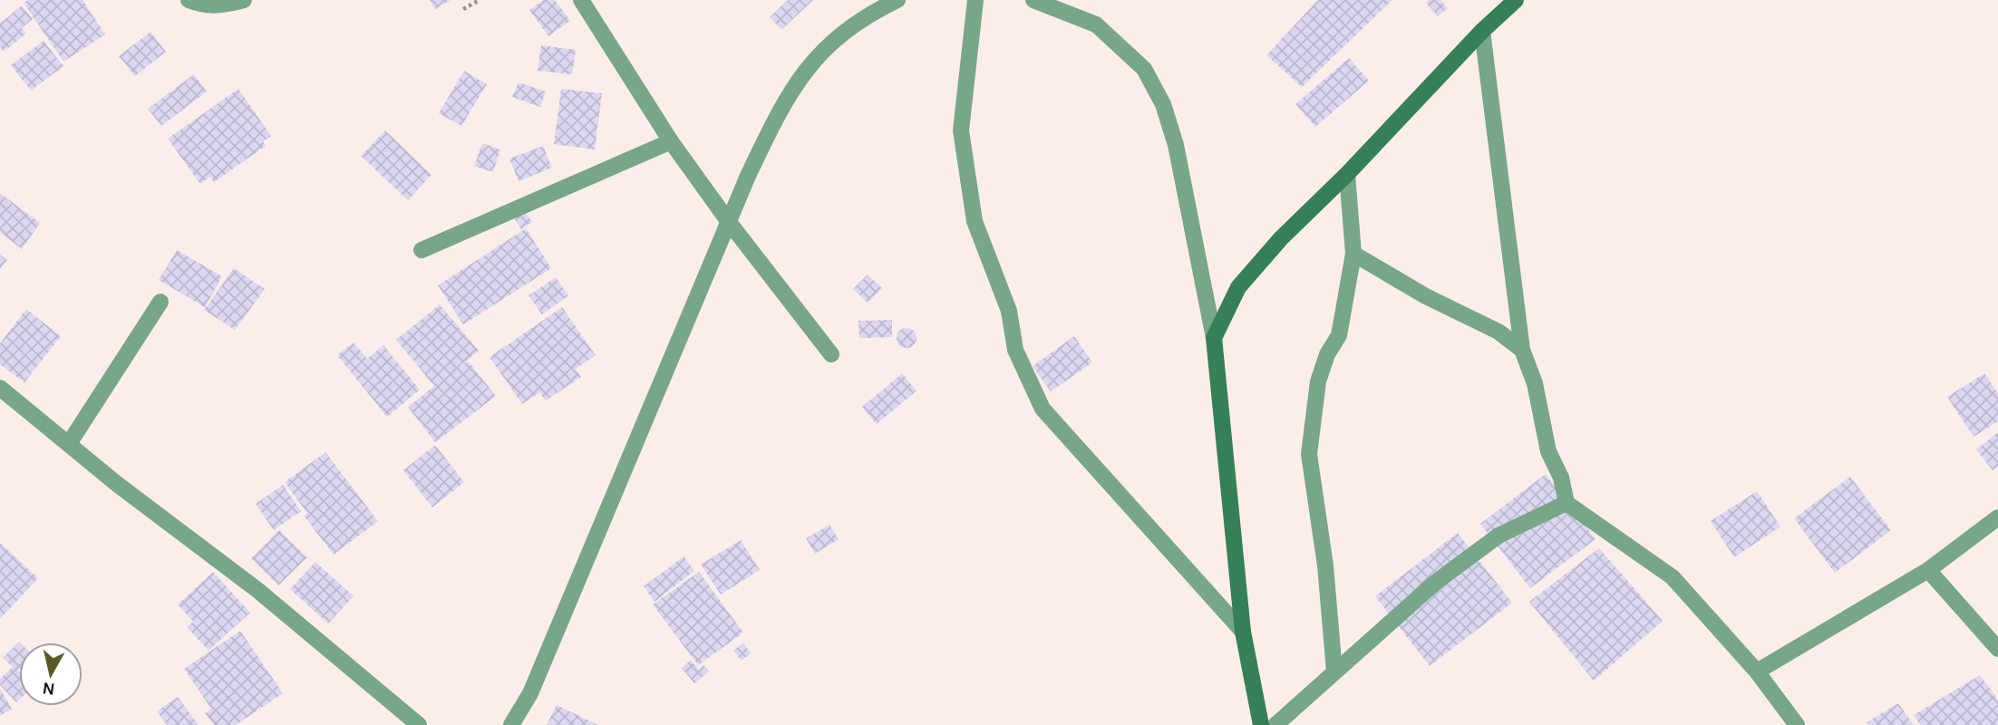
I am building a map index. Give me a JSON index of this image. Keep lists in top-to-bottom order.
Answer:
{
  "north": "bottom"
}
